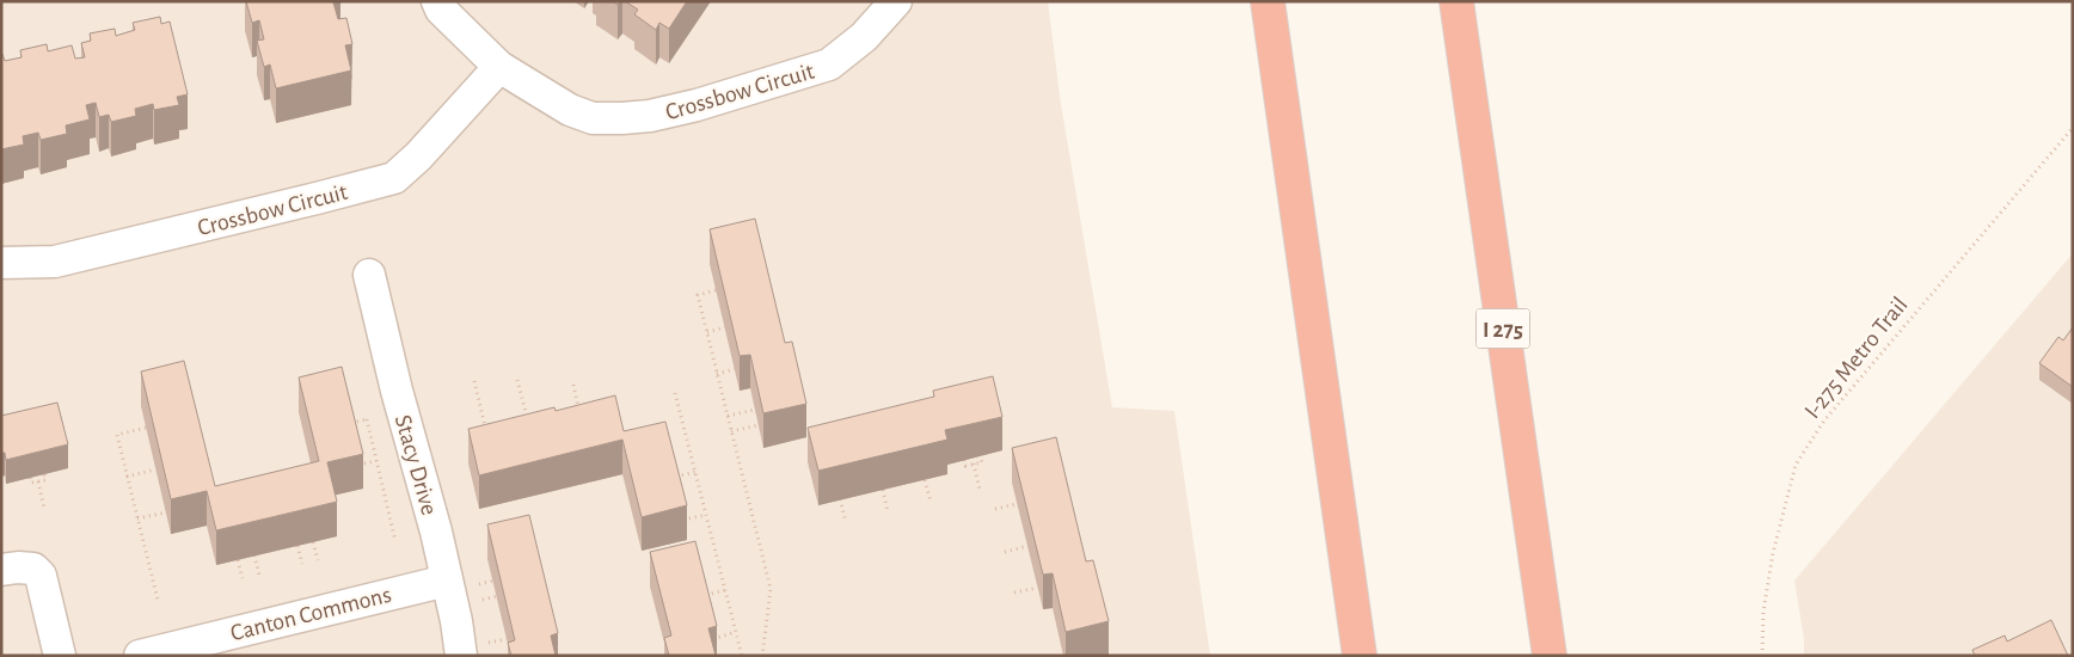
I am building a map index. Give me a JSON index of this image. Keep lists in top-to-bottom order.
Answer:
{
  "streets": {
    "highway": ["I 275"],
    "street": ["Crossbow Circuit", "Stacy Drive", "Canton Commons"],
    "path": ["I-275 Metro Trail"]
  },
  "crossings": [
    ["Stacy Drive", "Canton Commons"]
  ]
}
